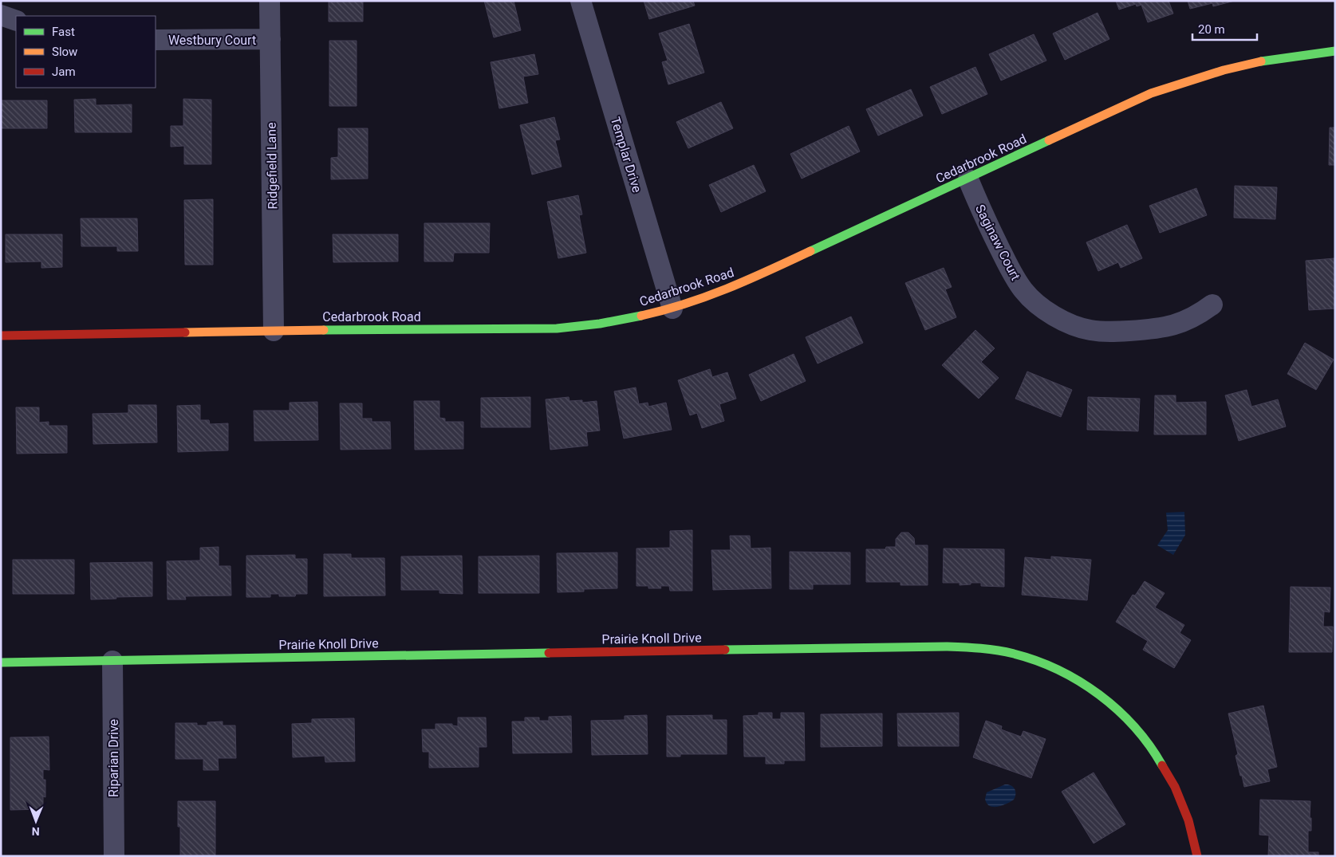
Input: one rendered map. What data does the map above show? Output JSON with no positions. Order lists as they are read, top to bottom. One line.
{"streets":{"street":["Westbury Court","Templar Drive","Cedarbrook Road","Ridgefield Lane","Saginaw Court","Prairie Knoll Drive","Riparian Drive"]},"crossings":[["Westbury Court","Ridgefield Lane"],["Templar Drive","Cedarbrook Road"],["Cedarbrook Road","Ridgefield Lane"],["Cedarbrook Road","Saginaw Court"],["Prairie Knoll Drive","Riparian Drive"]],"legend":["Fast","Slow","Jam"],"scale_bar":"20 m","north":"bottom"}
